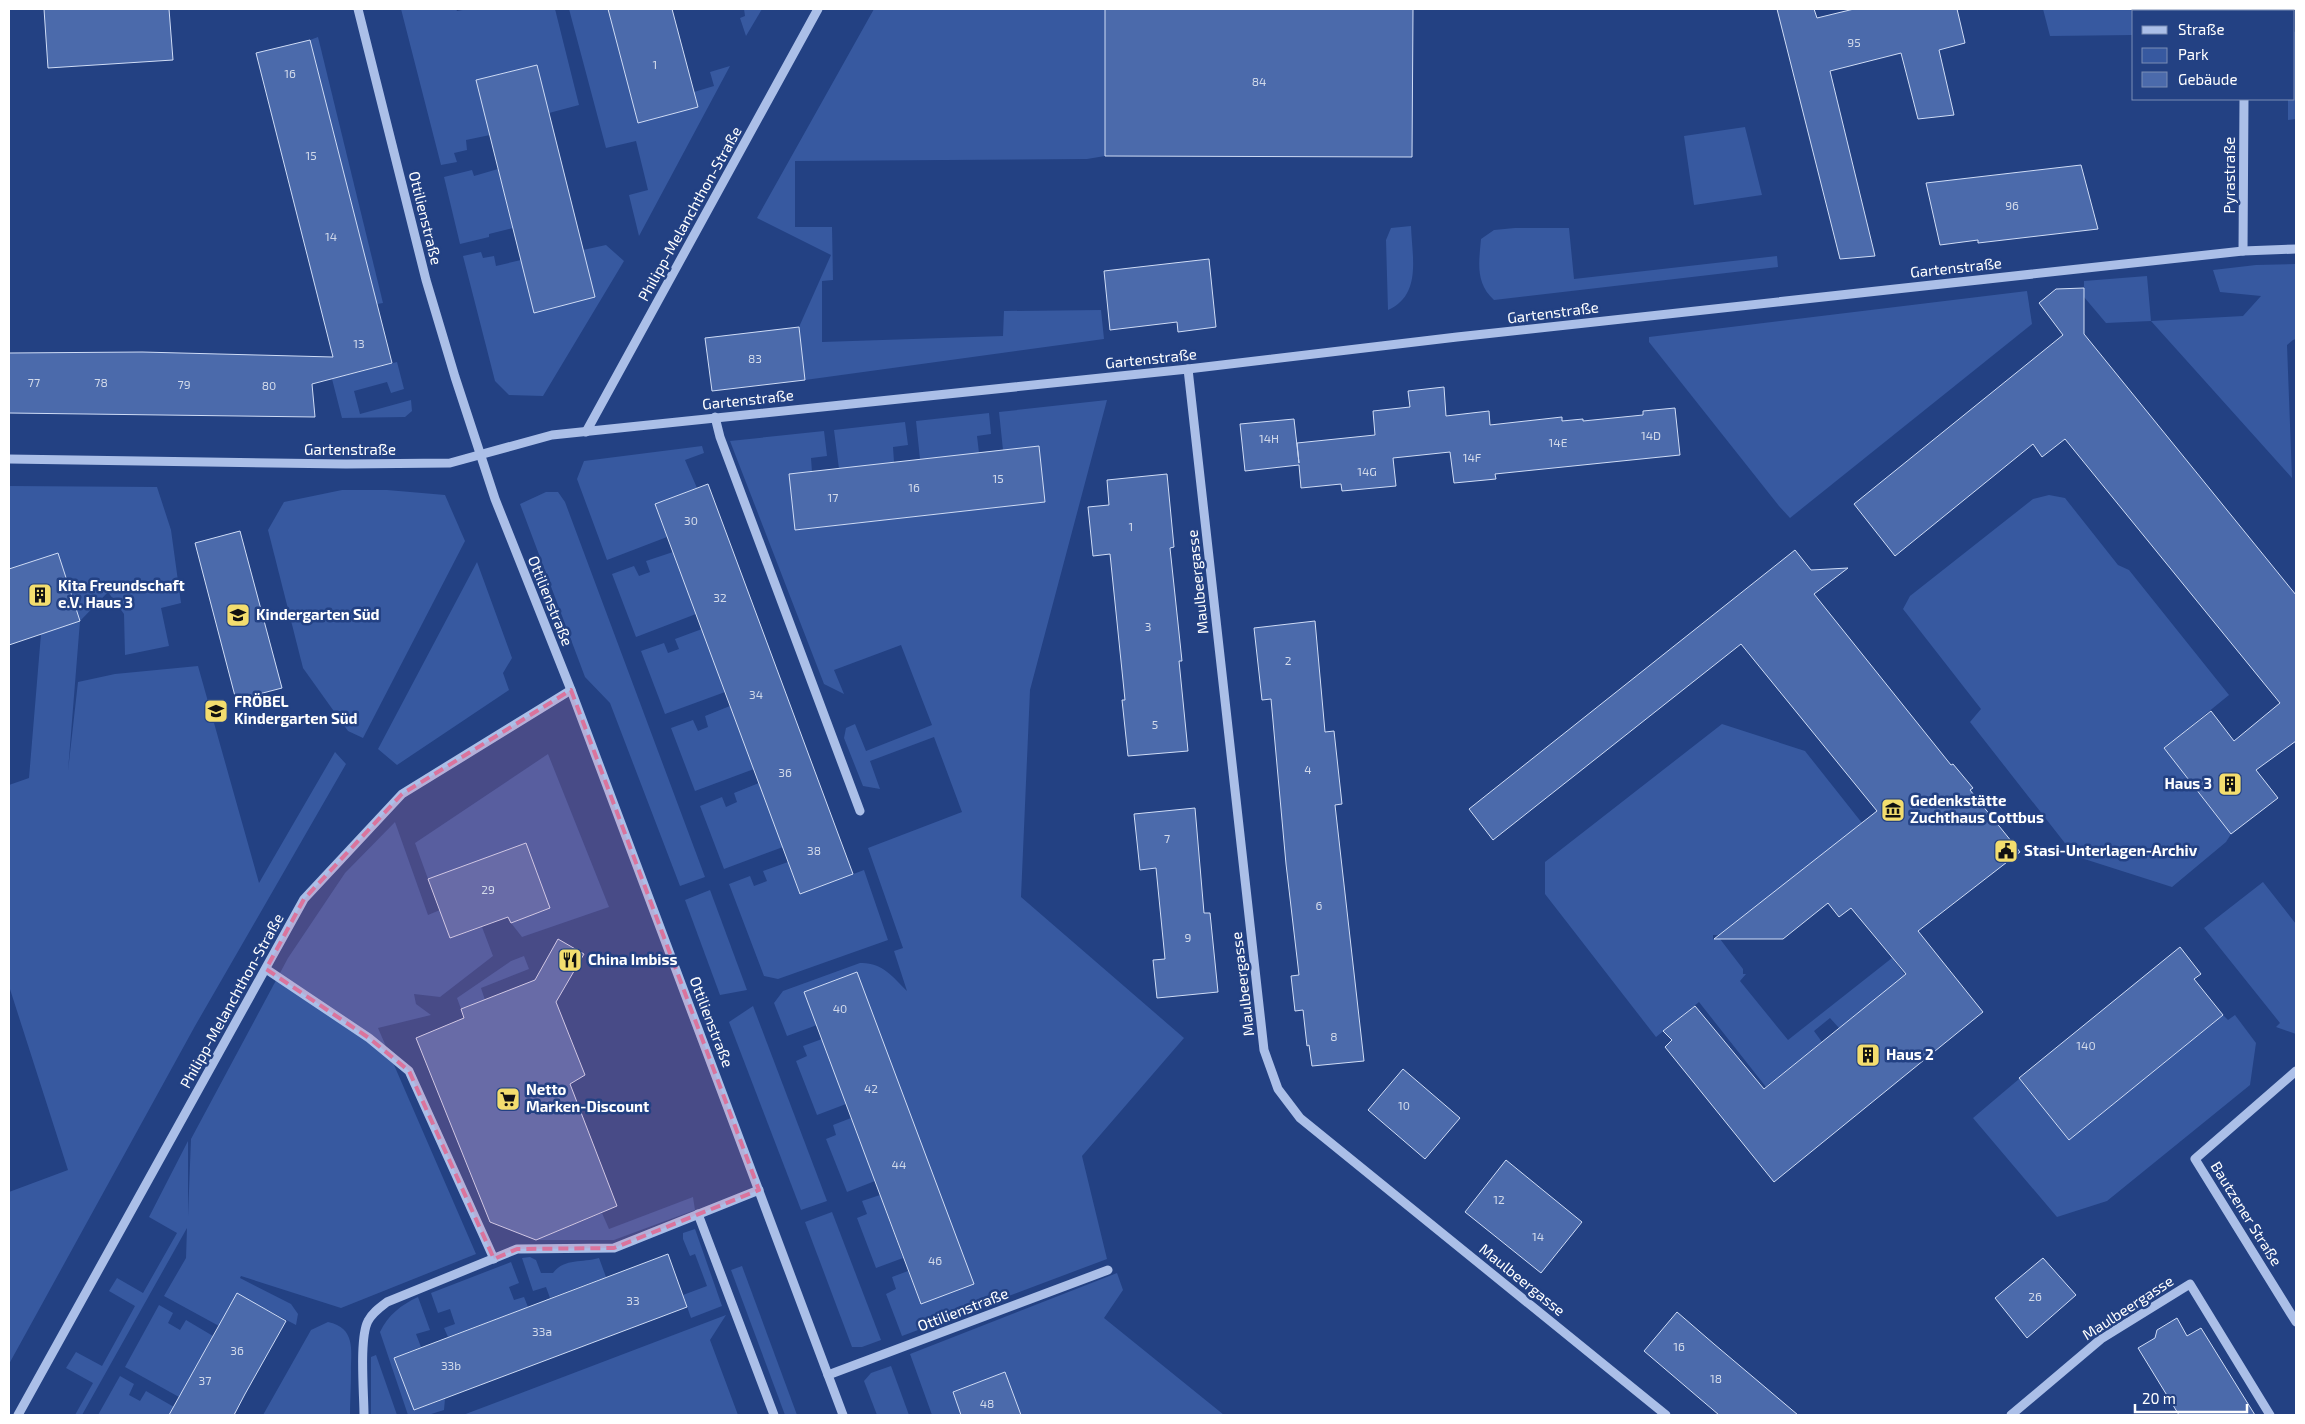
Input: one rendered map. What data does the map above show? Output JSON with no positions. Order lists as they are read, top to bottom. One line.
{"streets":{"street":["Pyrastraße","Philipp-Melanchthon-Straße","Ottilienstraße","Gartenstraße","Maulbeergasse","Bautzener Straße"]},"crossings":[["Pyrastraße","Gartenstraße"],["Philipp-Melanchthon-Straße","Ottilienstraße"],["Philipp-Melanchthon-Straße","Gartenstraße"],["Ottilienstraße","Gartenstraße"],["Gartenstraße","Maulbeergasse"]],"places":{"building":["Kita Freundschaft e.V. Haus 3","Haus 3","Haus 2"],"school or university":["Kindergarten Süd","FRÖBEL Kindergarten Süd"],"museum":["Gedenkstätte Zuchthaus Cottbus"],"public building":["Stasi-Unterlagen-Archiv"],"restaurant":["China Imbiss"],"supermarket":["Netto Marken-Discount"]},"house_numbers":["95","1","16","84","15","96","14","13","83","77","78","79","80","14D","14H","14E","14F","14G","15","16","17","30","1","32","3","2","34","5","4","36","7","38","29","6","9","40","8","140","42","10","44","12","14","46","26","33","33a","16","36","33b","18","37","48"],"legend":["Straße","Park","Gebäude"],"scale_bar":"20 m"}
